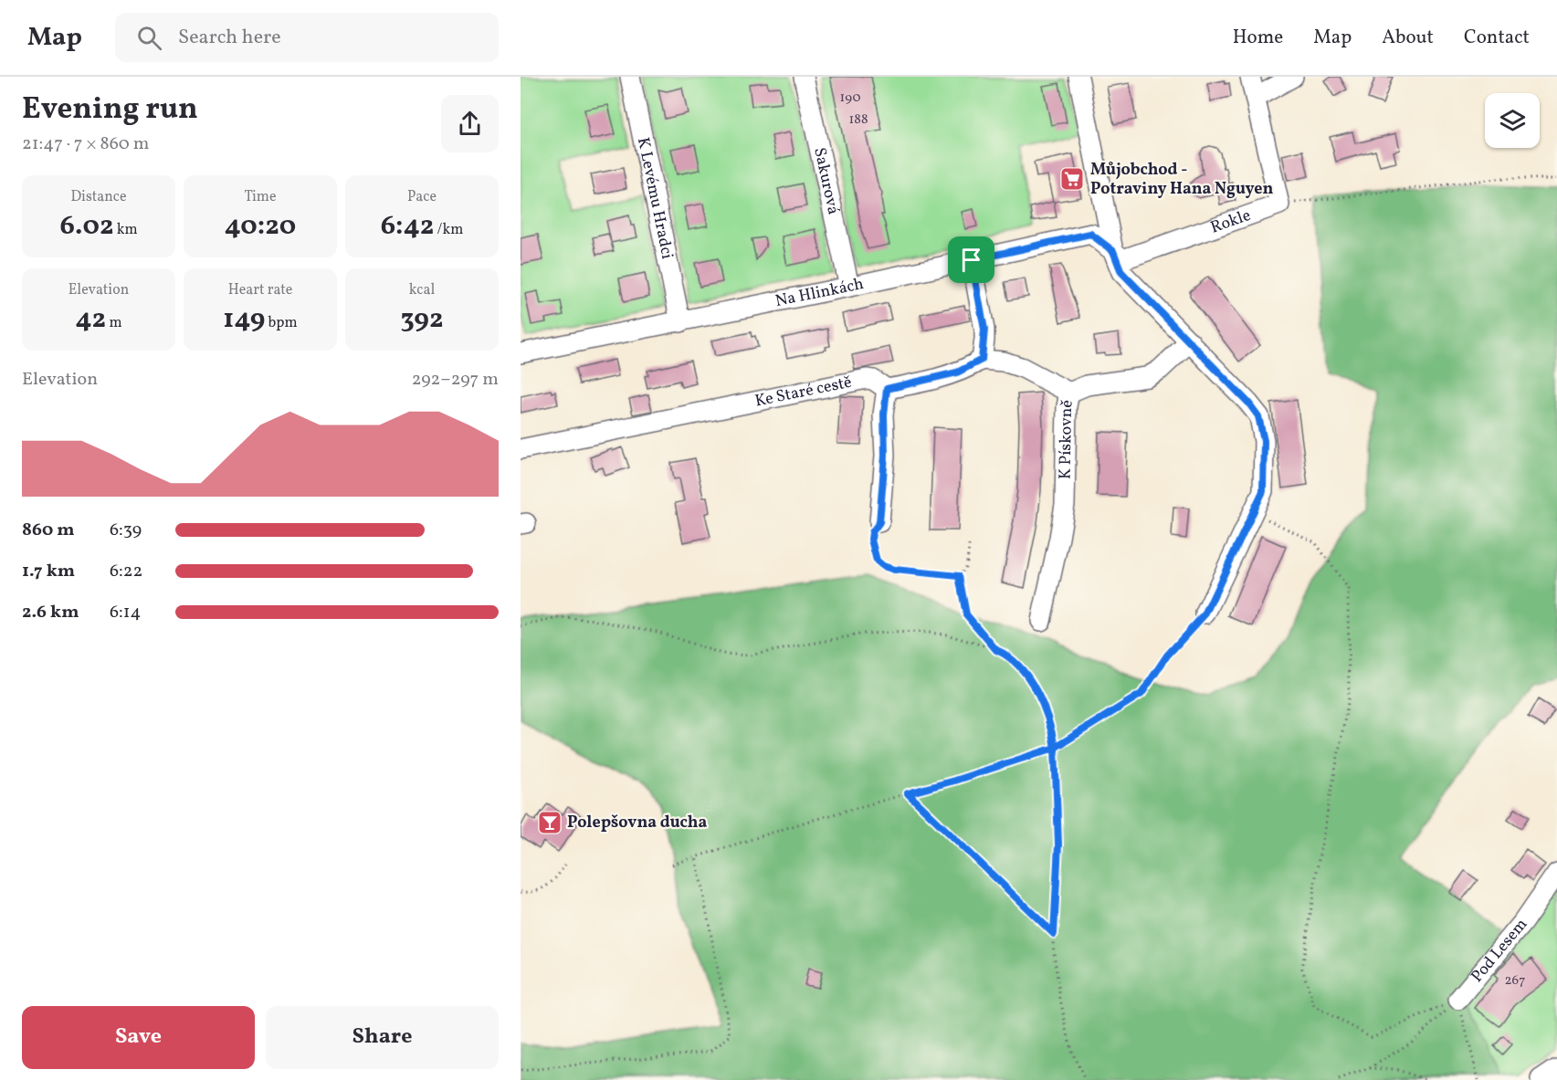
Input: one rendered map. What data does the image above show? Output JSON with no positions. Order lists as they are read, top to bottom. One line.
{"streets":{"street":["Sakurová","K Levému Hradci","Rokle","Na Hlinkách","Ke Staré cestě","K Pískovně","Pod Lesem"]},"crossings":[["Sakurová","Na Hlinkách"],["K Levému Hradci","Na Hlinkách"],["Rokle","Na Hlinkách"]],"places":{"supermarket":["Můjobchod - Potraviny Hana Nguyen"],"bar":["Polepšovna ducha"]},"house_numbers":["190","188","267"],"page":{"header":"Map","search":"Search here","nav":["Home","Map","About","Contact"],"heading":["Evening run","21:47 · 7 × 860 m"],"stats":[["Distance","6.02 km"],["Time","40:20"],["Pace","6:42 /km"],["Elevation","42 m"],["Heart rate","149 bpm"],["kcal","392"]],"chart":["Elevation","292–297 m"],"list":[{"name":"860 m","note":"6:39"},{"name":"1.7 km","note":"6:22"},{"name":"2.6 km","note":"6:14"}],"buttons":["Save","Share"]}}
